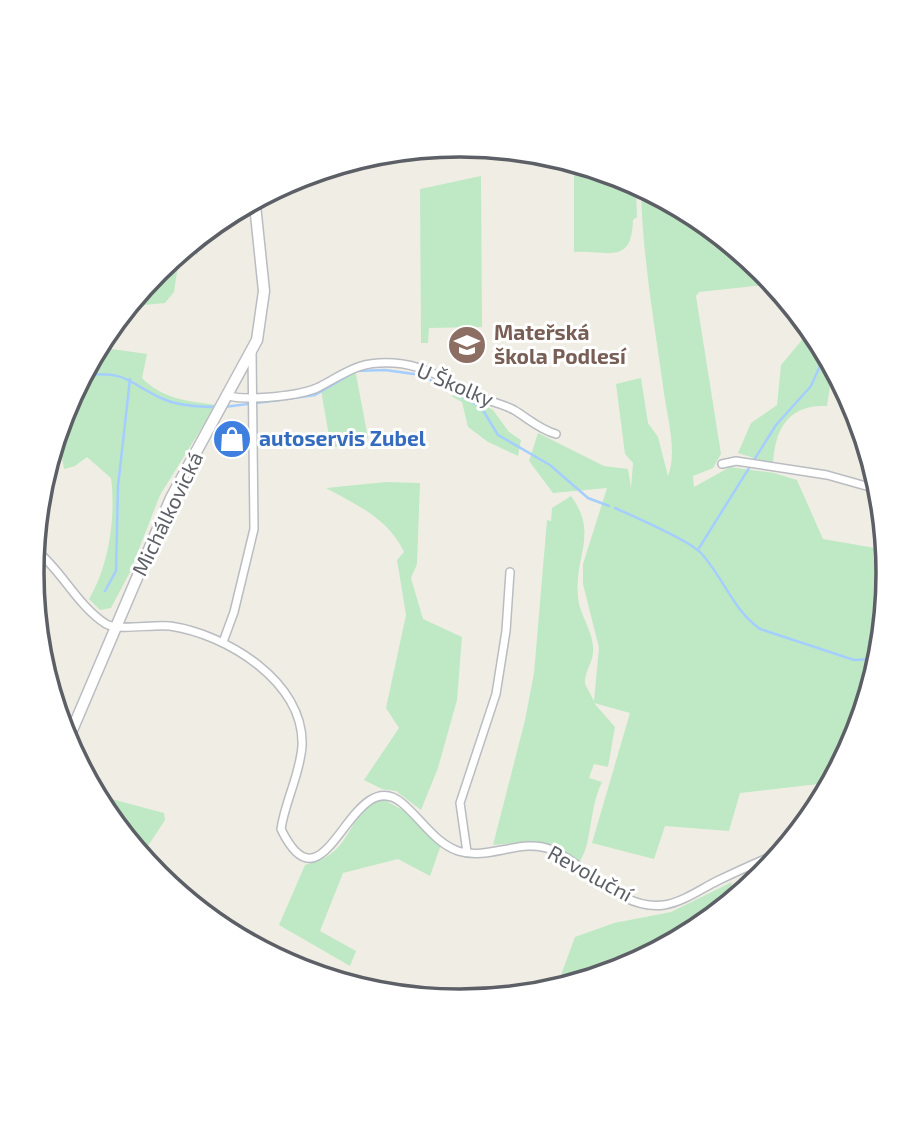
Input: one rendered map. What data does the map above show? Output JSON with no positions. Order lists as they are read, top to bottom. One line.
{"streets":{"street":["U Školky","Michálkovická","Revoluční"]},"crossings":[["U Školky","Michálkovická"]],"places":{"school or university":["Mateřská škola Podlesí"],"shop":["autoservis Zubel"]}}
